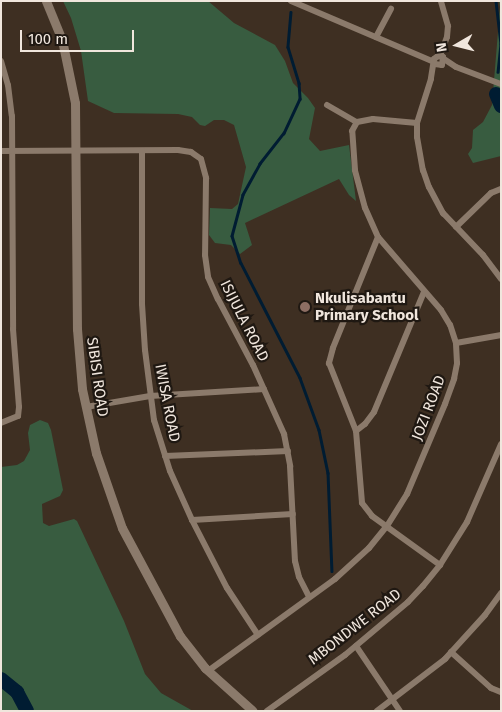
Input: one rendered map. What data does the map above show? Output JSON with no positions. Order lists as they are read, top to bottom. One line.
{"streets":{"street":["ISIJULA ROAD","SIBISI ROAD","IWISA ROAD","JOZI ROAD","MBONDWE ROAD"]},"crossings":[["ISIJULA ROAD","SIBISI ROAD"],["ISIJULA ROAD","IWISA ROAD"],["ISIJULA ROAD","JOZI ROAD"],["SIBISI ROAD","JOZI ROAD"],["IWISA ROAD","JOZI ROAD"]],"places":["Nkulisabantu Primary School"],"scale_bar":"100 m","north":"left"}
